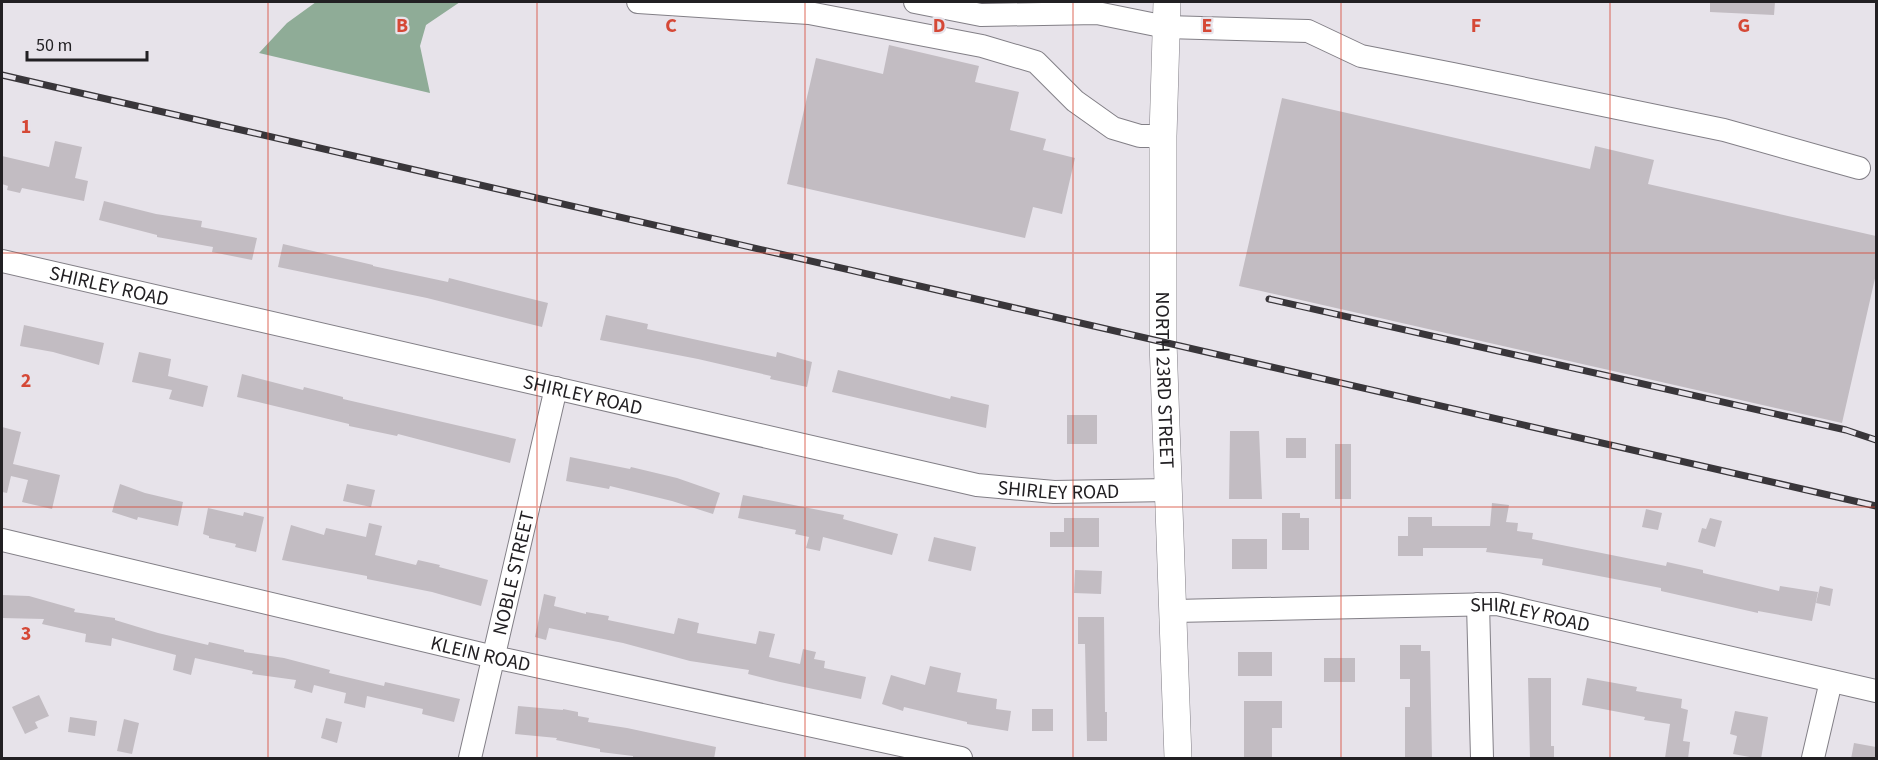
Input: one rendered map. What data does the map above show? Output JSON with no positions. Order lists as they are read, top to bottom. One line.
{"streets":{"main road":["NORTH 23RD STREET"],"street":["SHIRLEY ROAD","NOBLE STREET","KLEIN ROAD"]},"crossings":[["SHIRLEY ROAD","NORTH 23RD STREET"],["SHIRLEY ROAD","NOBLE STREET"],["NOBLE STREET","KLEIN ROAD"]],"scale_bar":"50 m","grid":{"columns":["B","C","D","E","F","G"],"rows":["1","2","3"]}}
